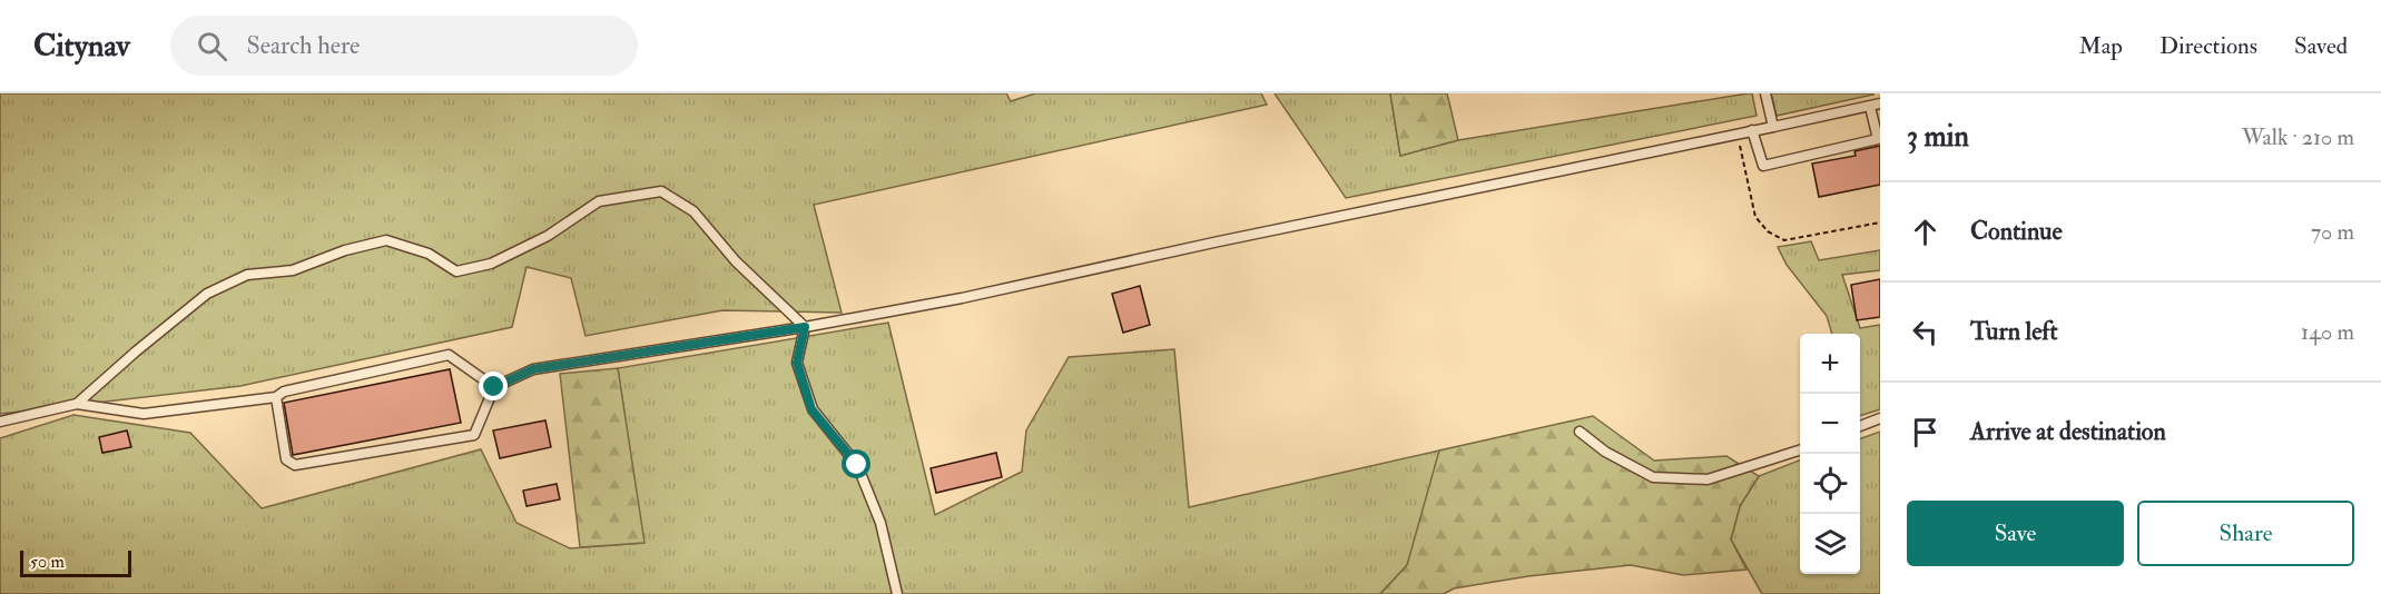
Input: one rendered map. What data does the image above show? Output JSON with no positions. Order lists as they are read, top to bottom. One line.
{"scale_bar":"50 m","page":{"header":"Citynav","search":"Search here","nav":["Map","Directions","Saved"],"heading":["3 min","Walk · 210 m"],"list":[["Continue","70 m"],["Turn left","140 m"],"Arrive at destination"],"map_buttons":["+","−"],"buttons":["Save","Share"],"scale":"50 m"}}
